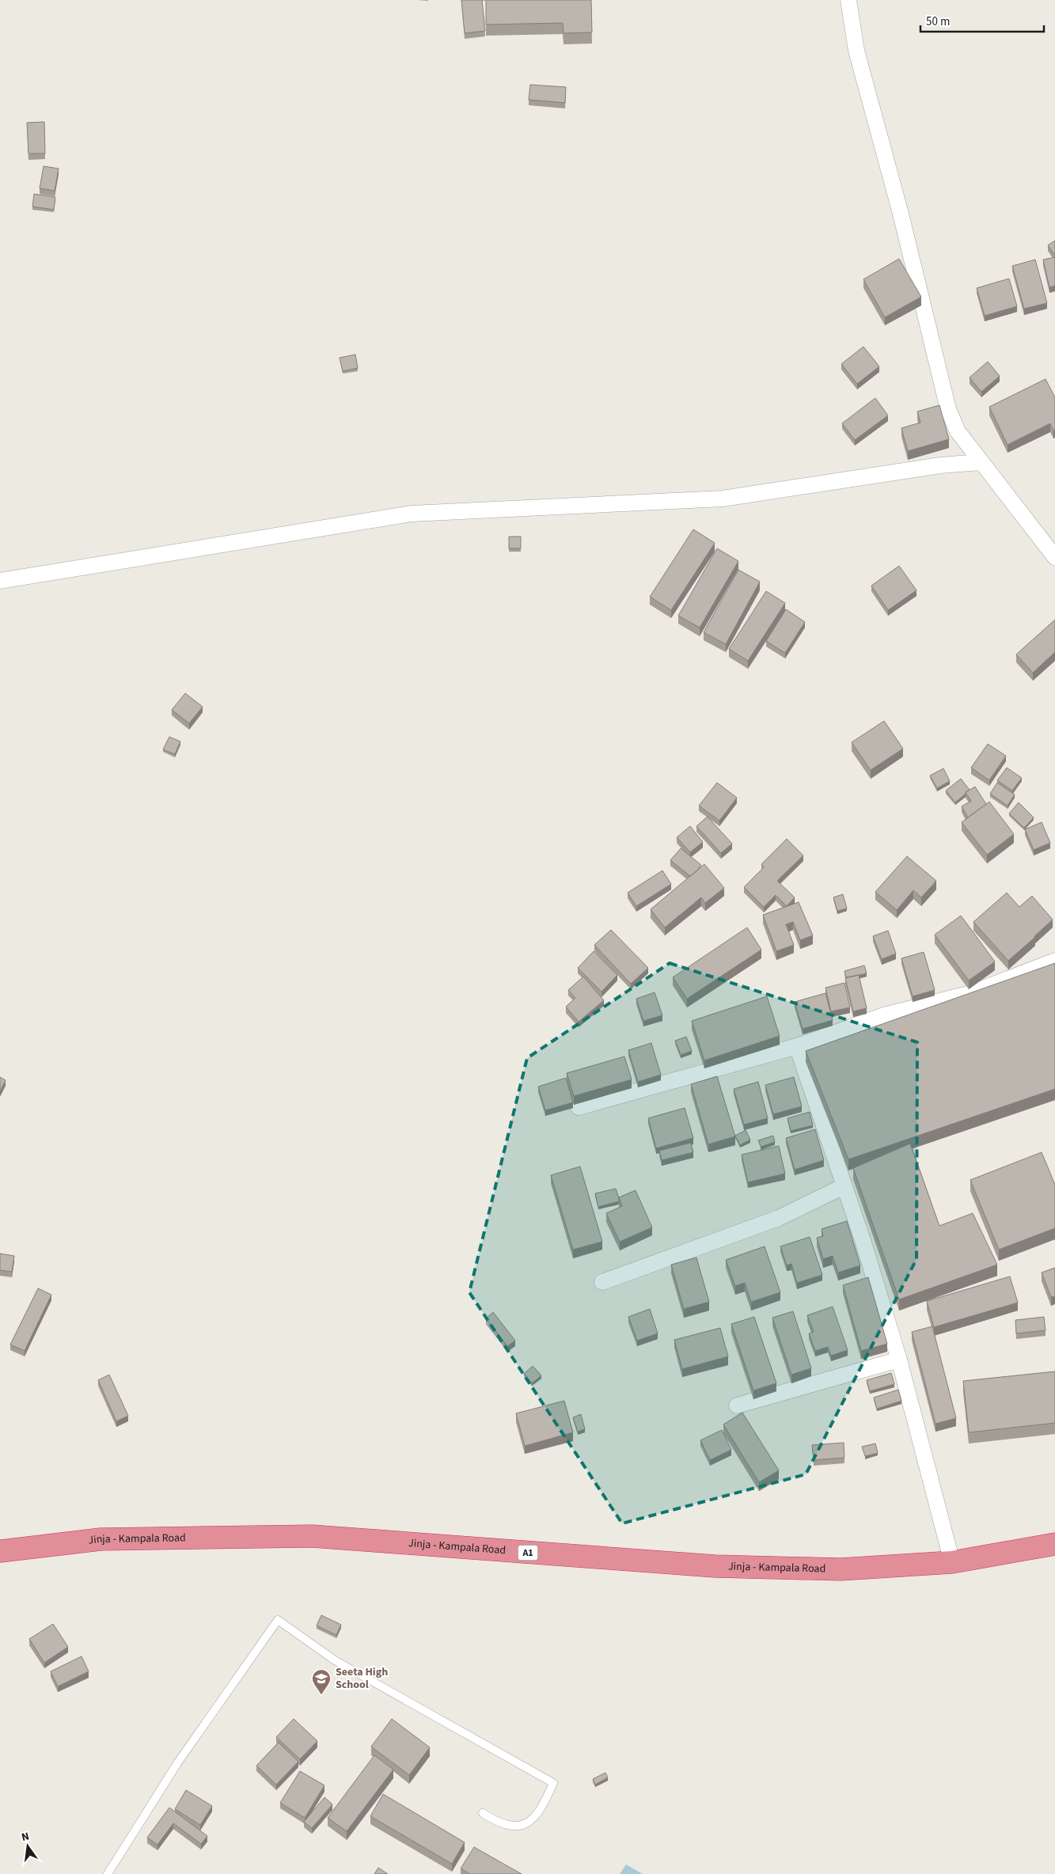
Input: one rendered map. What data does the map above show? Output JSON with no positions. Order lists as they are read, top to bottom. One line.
{"streets":{"highway":["Jinja - Kampala Road","A1"]},"places":{"school or university":["Seeta High School"]},"scale_bar":"50 m","north":"top"}
